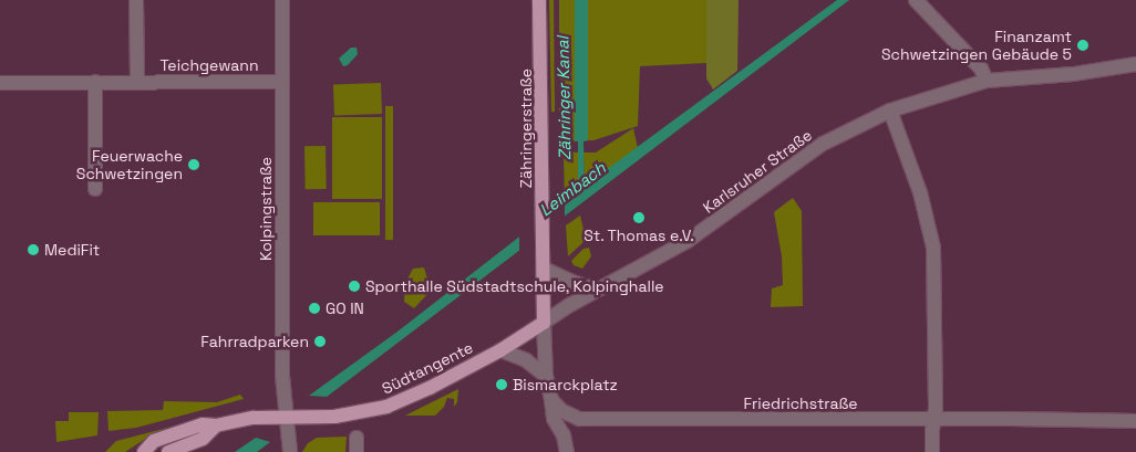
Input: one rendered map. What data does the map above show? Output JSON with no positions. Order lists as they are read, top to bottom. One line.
{"streets":{"main road":["Zähringerstraße","Südtangente"],"street":["Teichgewann","Karlsruher Straße","Kolpingstraße","Friedrichstraße"]},"crossings":[["Teichgewann","Kolpingstraße"],["Zähringerstraße","Karlsruher Straße"],["Zähringerstraße","Südtangente"],["Karlsruher Straße","Südtangente"],["Kolpingstraße","Südtangente"]],"water":["Zähringer Kanal","Leimbach"],"places":["Finanzamt Schwetzingen Gebäude 5","Feuerwache Schwetzingen","St. Thomas e.V.","MediFit","Sporthalle Südstadtschule, Kolpinghalle","GO IN","Fahrradparken","Bismarckplatz"]}
